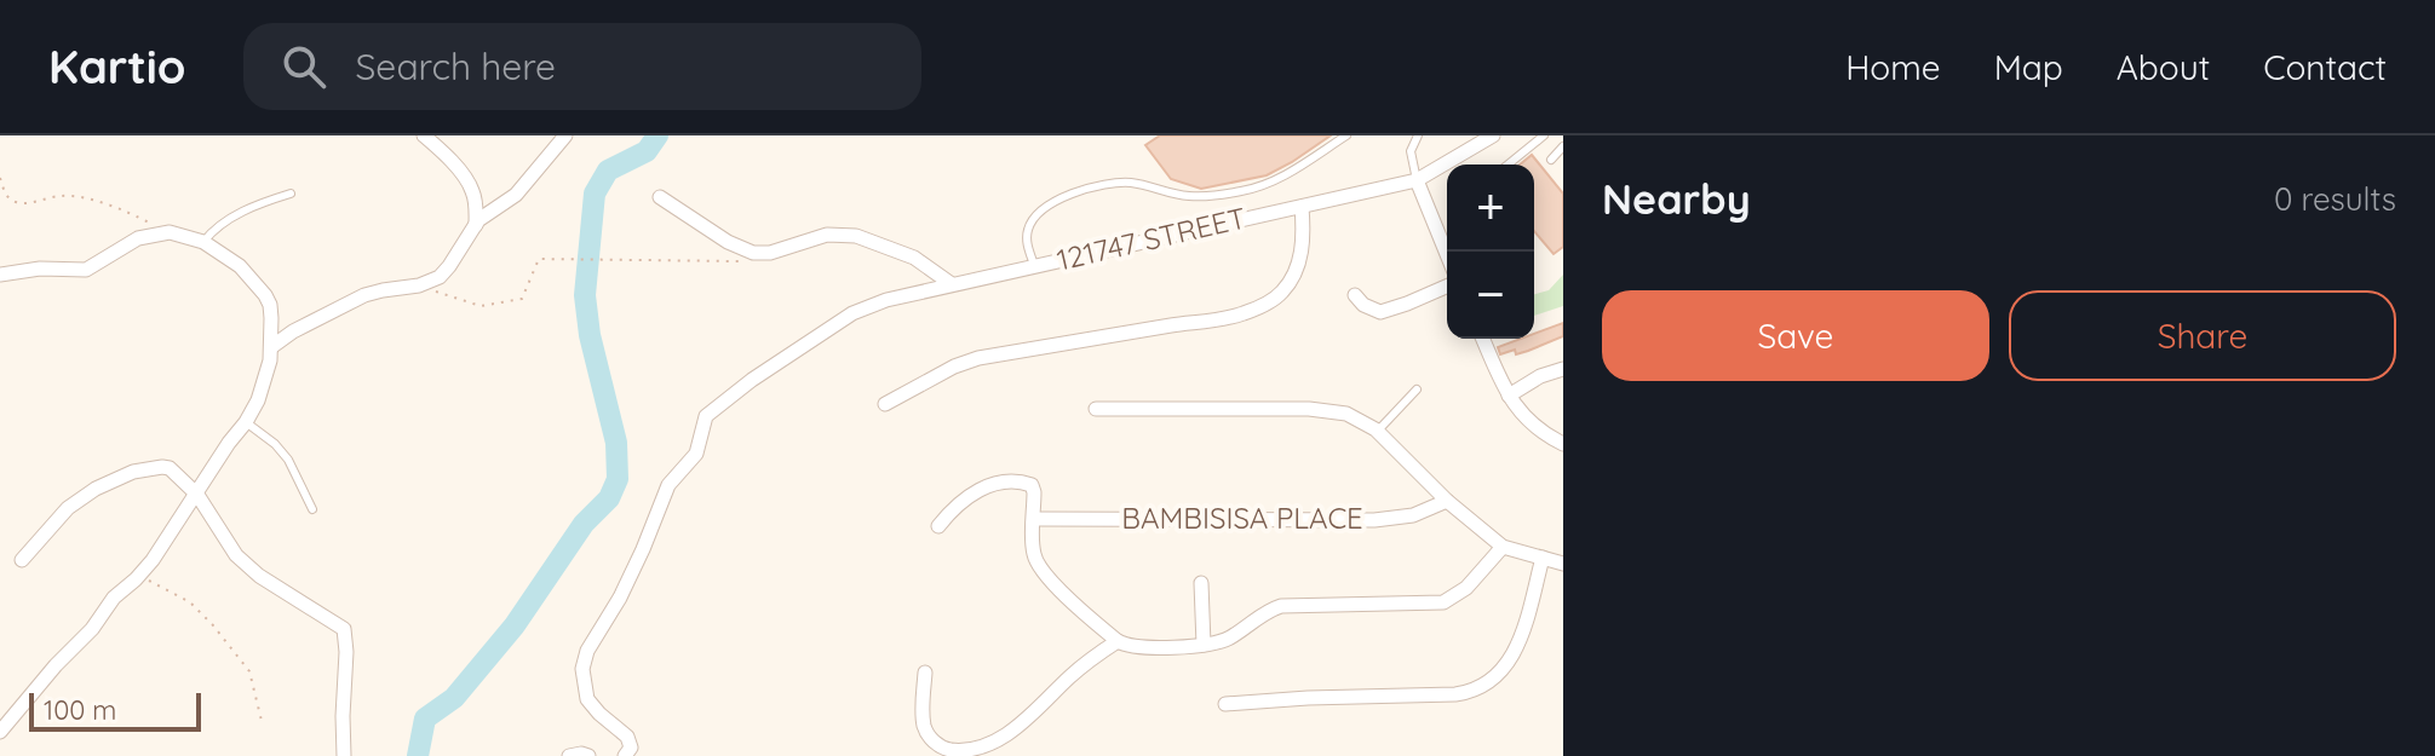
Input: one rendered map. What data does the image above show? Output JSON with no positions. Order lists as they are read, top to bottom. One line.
{"streets":{"street":["121747 STREET","BAMBISISA PLACE"]},"scale_bar":"100 m","page":{"header":"Kartio","search":"Search here","nav":["Home","Map","About","Contact"],"heading":["Nearby","0 results"],"map_buttons":["+","−"],"buttons":["Save","Share"],"scale":"100 m"}}
